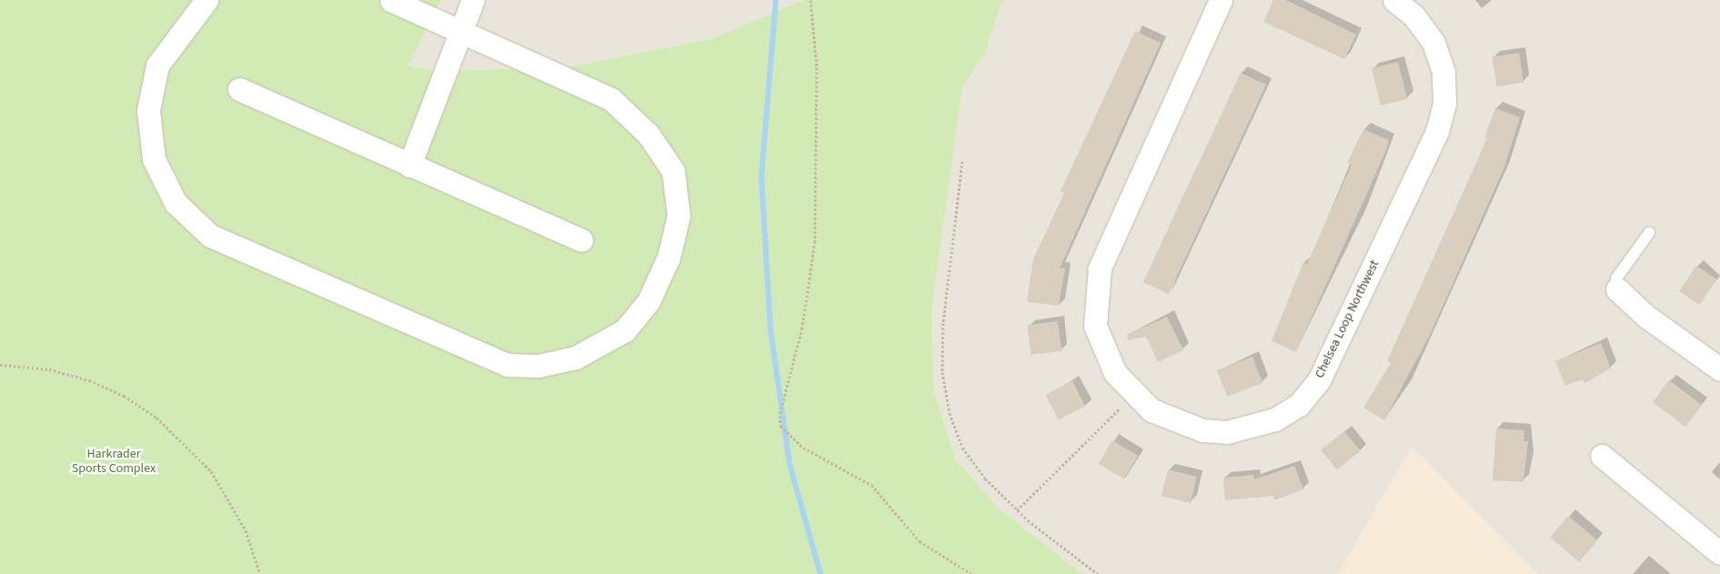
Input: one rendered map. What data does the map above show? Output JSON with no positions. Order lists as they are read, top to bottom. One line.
{"streets":{"street":["Chelsea Loop Northwest"]},"parks":["Harkrader Sports Complex"]}
